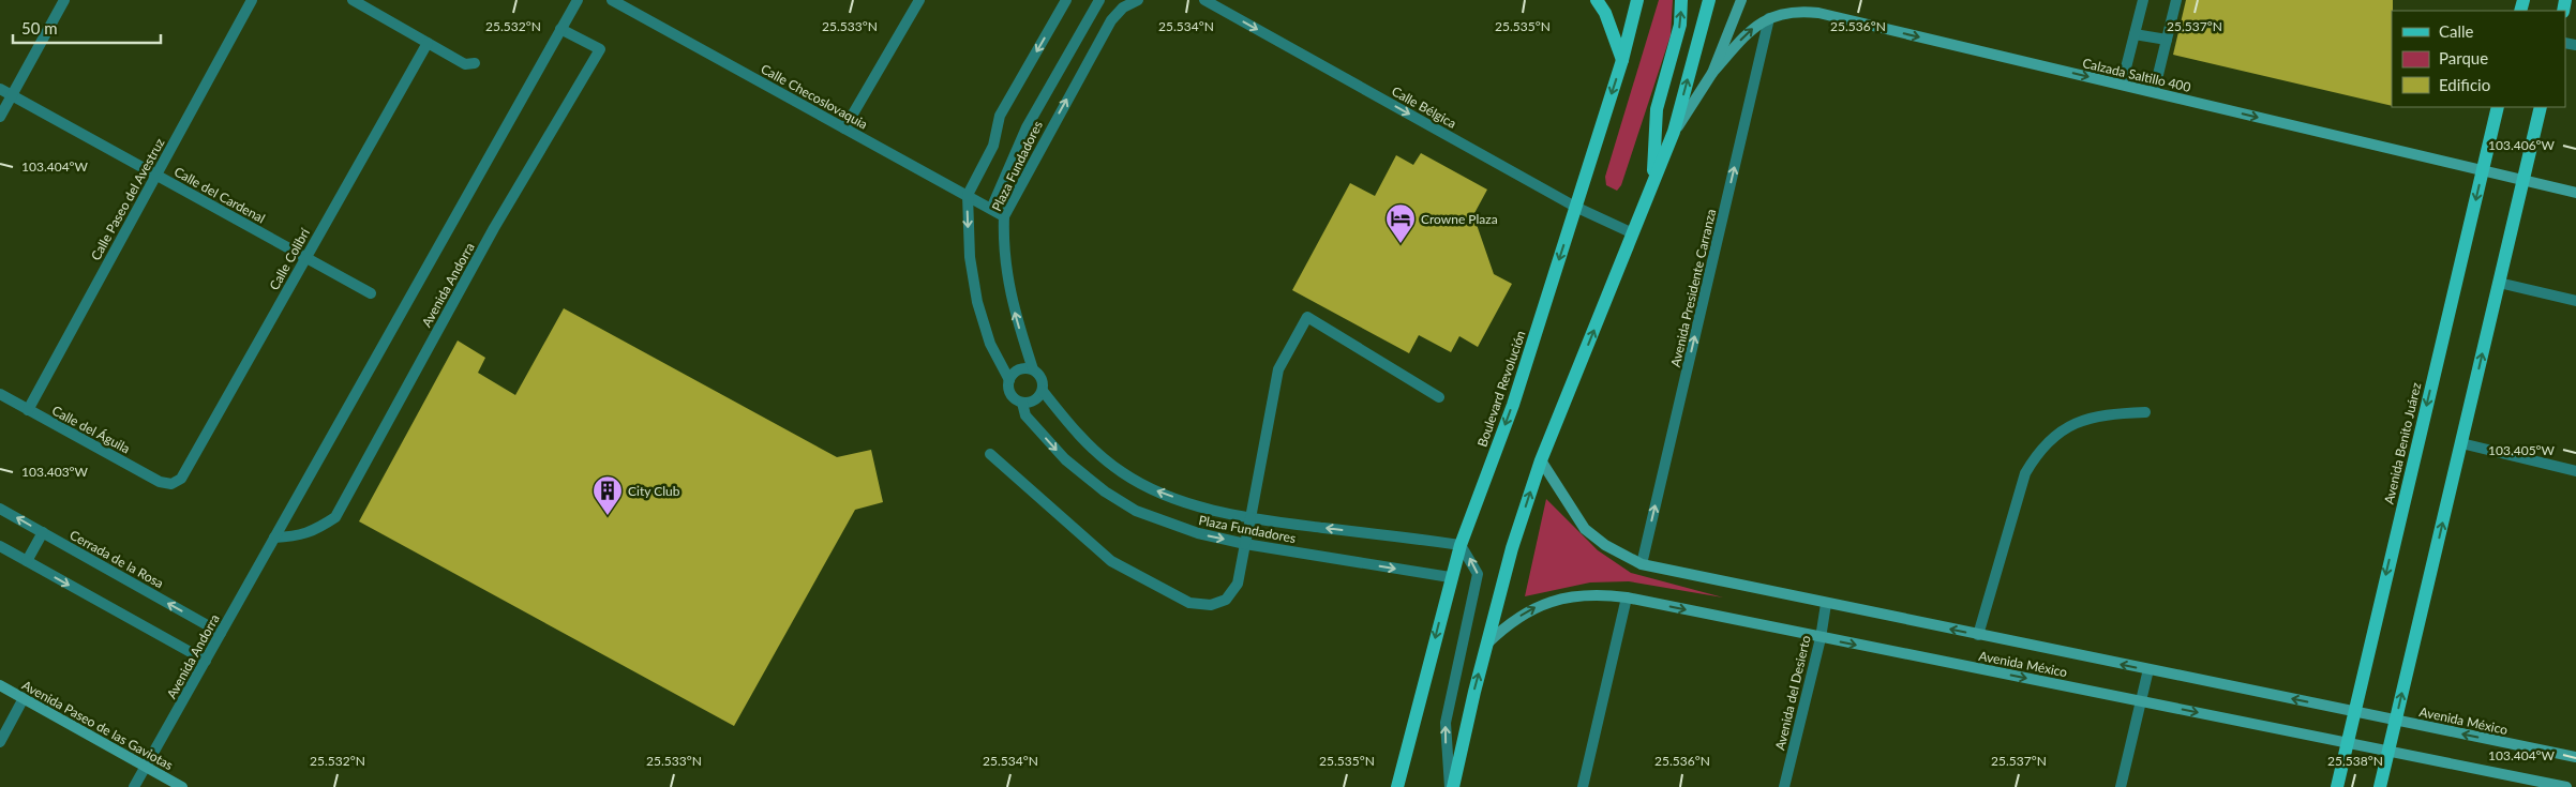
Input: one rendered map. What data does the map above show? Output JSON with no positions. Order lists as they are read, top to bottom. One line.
{"streets":{"main road":["Boulevard Revolución","Avenida Benito Juárez"],"street":["Calzada Saltillo 400","Calle Checoslovaquia","Calle Bélgica","Plaza Fundadores","Calle del Cardenal","Calle Paseo del Avestruz","Calle Colibrí","Avenida Andorra","Avenida Presidente Carranza","Calle del Águila","Cerrada de la Rosa","Avenida México","Avenida del Desierto","Avenida Paseo de las Gaviotas"]},"crossings":[["Calzada Saltillo 400","Avenida Presidente Carranza"],["Calzada Saltillo 400","Avenida Benito Juárez"],["Calle Checoslovaquia","Plaza Fundadores"],["Calle Bélgica","Boulevard Revolución"],["Plaza Fundadores","Boulevard Revolución"],["Calle del Cardenal","Calle Paseo del Avestruz"],["Calle del Cardenal","Calle Colibrí"],["Calle Paseo del Avestruz","Calle del Águila"],["Calle Colibrí","Calle del Águila"],["Avenida Andorra","Cerrada de la Rosa"],["Avenida Andorra","Avenida Paseo de las Gaviotas"],["Avenida Presidente Carranza","Avenida México"],["Avenida Benito Juárez","Avenida México"],["Avenida México","Avenida del Desierto"]],"one_way":["Calzada Saltillo 400","Calle Bélgica","Avenida Presidente Carranza"],"places":{"hotel":["Crowne Plaza"],"building":["City Club"]},"legend":["Calle","Parque","Edificio"],"scale_bar":"50 m","coordinates":["25.532°N","25.533°N","25.534°N","25.535°N","25.536°N","25.537°N","103.406°W","103.404°W","103.405°W","103.403°W","25.538°N"]}
